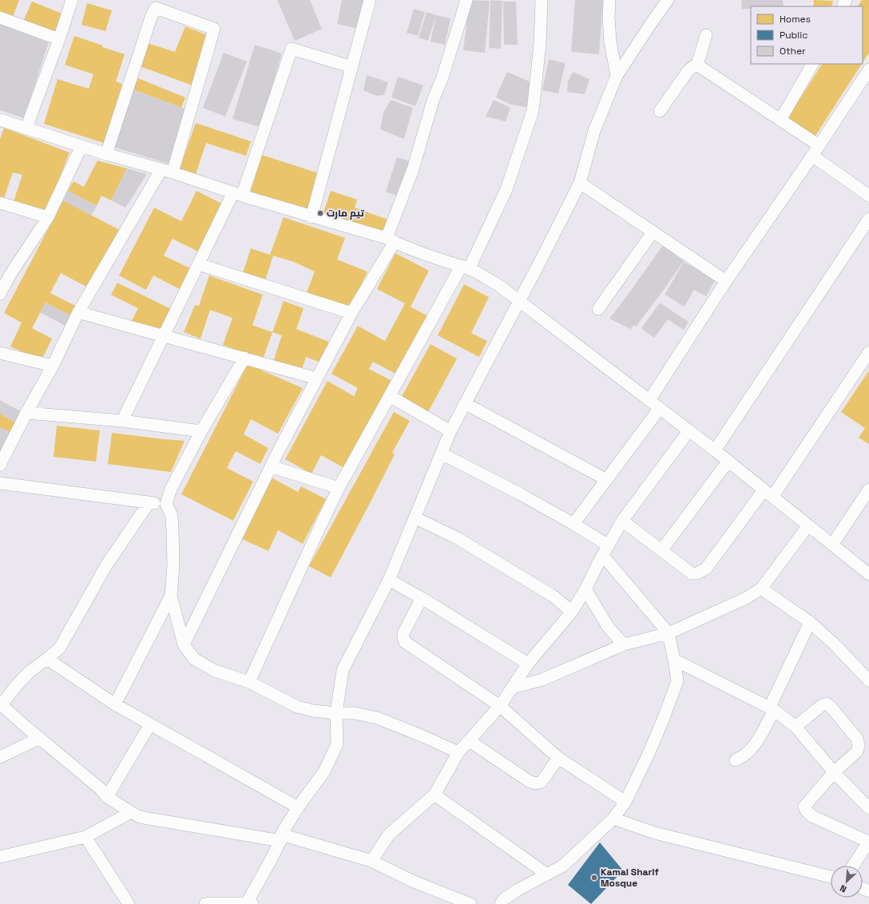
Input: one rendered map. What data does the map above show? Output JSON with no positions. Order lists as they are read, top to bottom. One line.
{"places":["تيم مارت","Kamal Sharif Mosque"],"legend":["Homes","Public","Other"],"north":"bottom left"}
